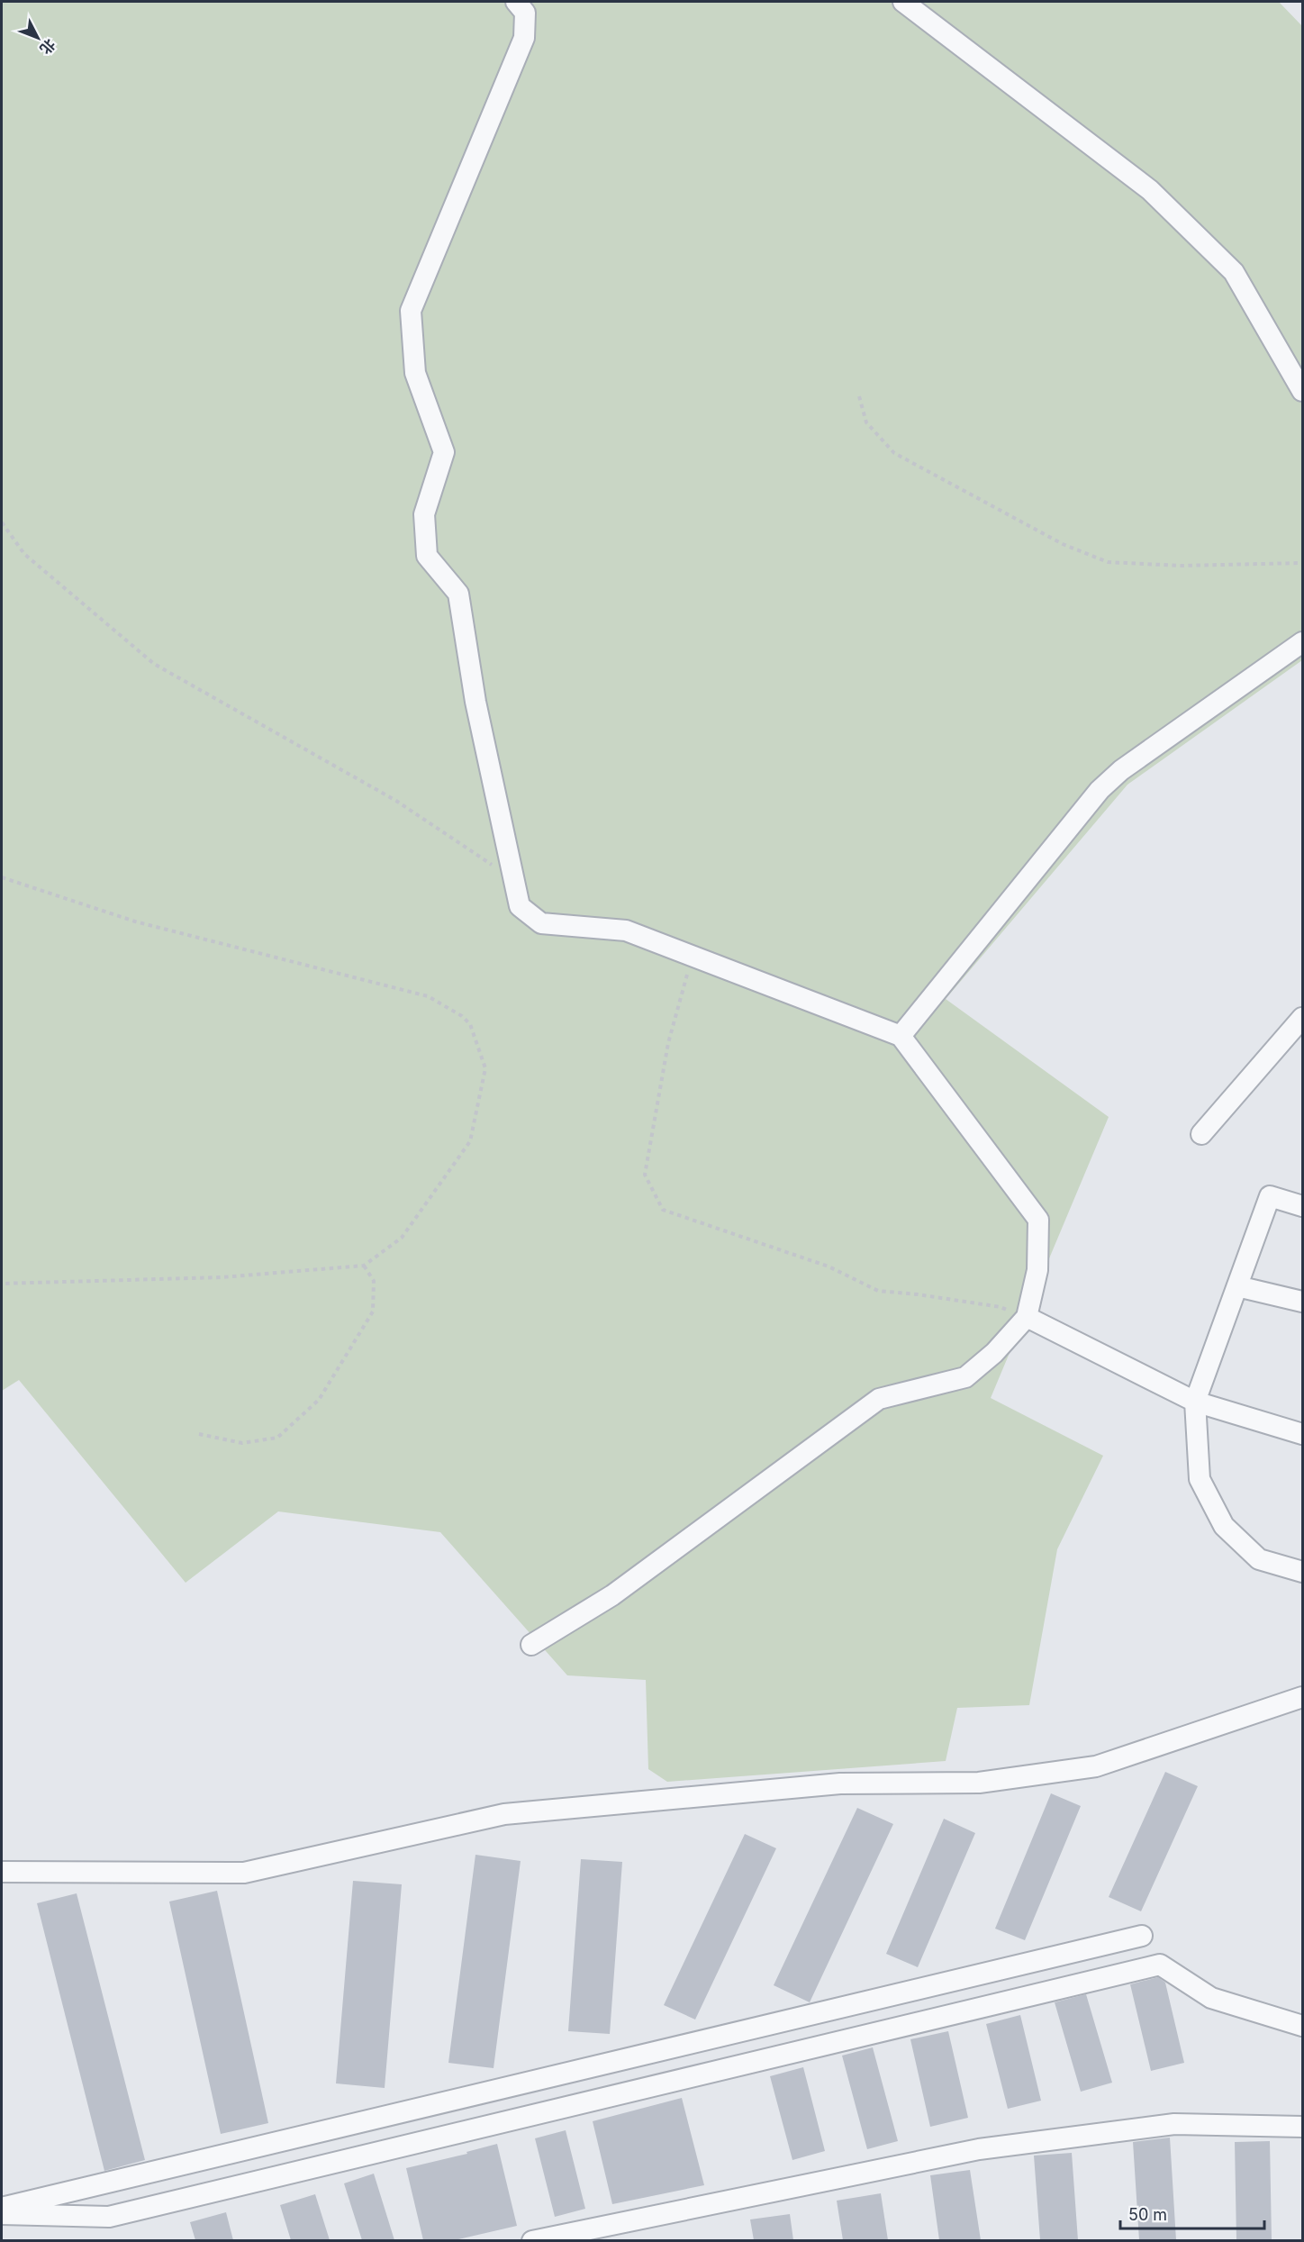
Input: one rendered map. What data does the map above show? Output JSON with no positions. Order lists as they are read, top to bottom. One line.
{"scale_bar":"50 m","north":"bottom right"}
